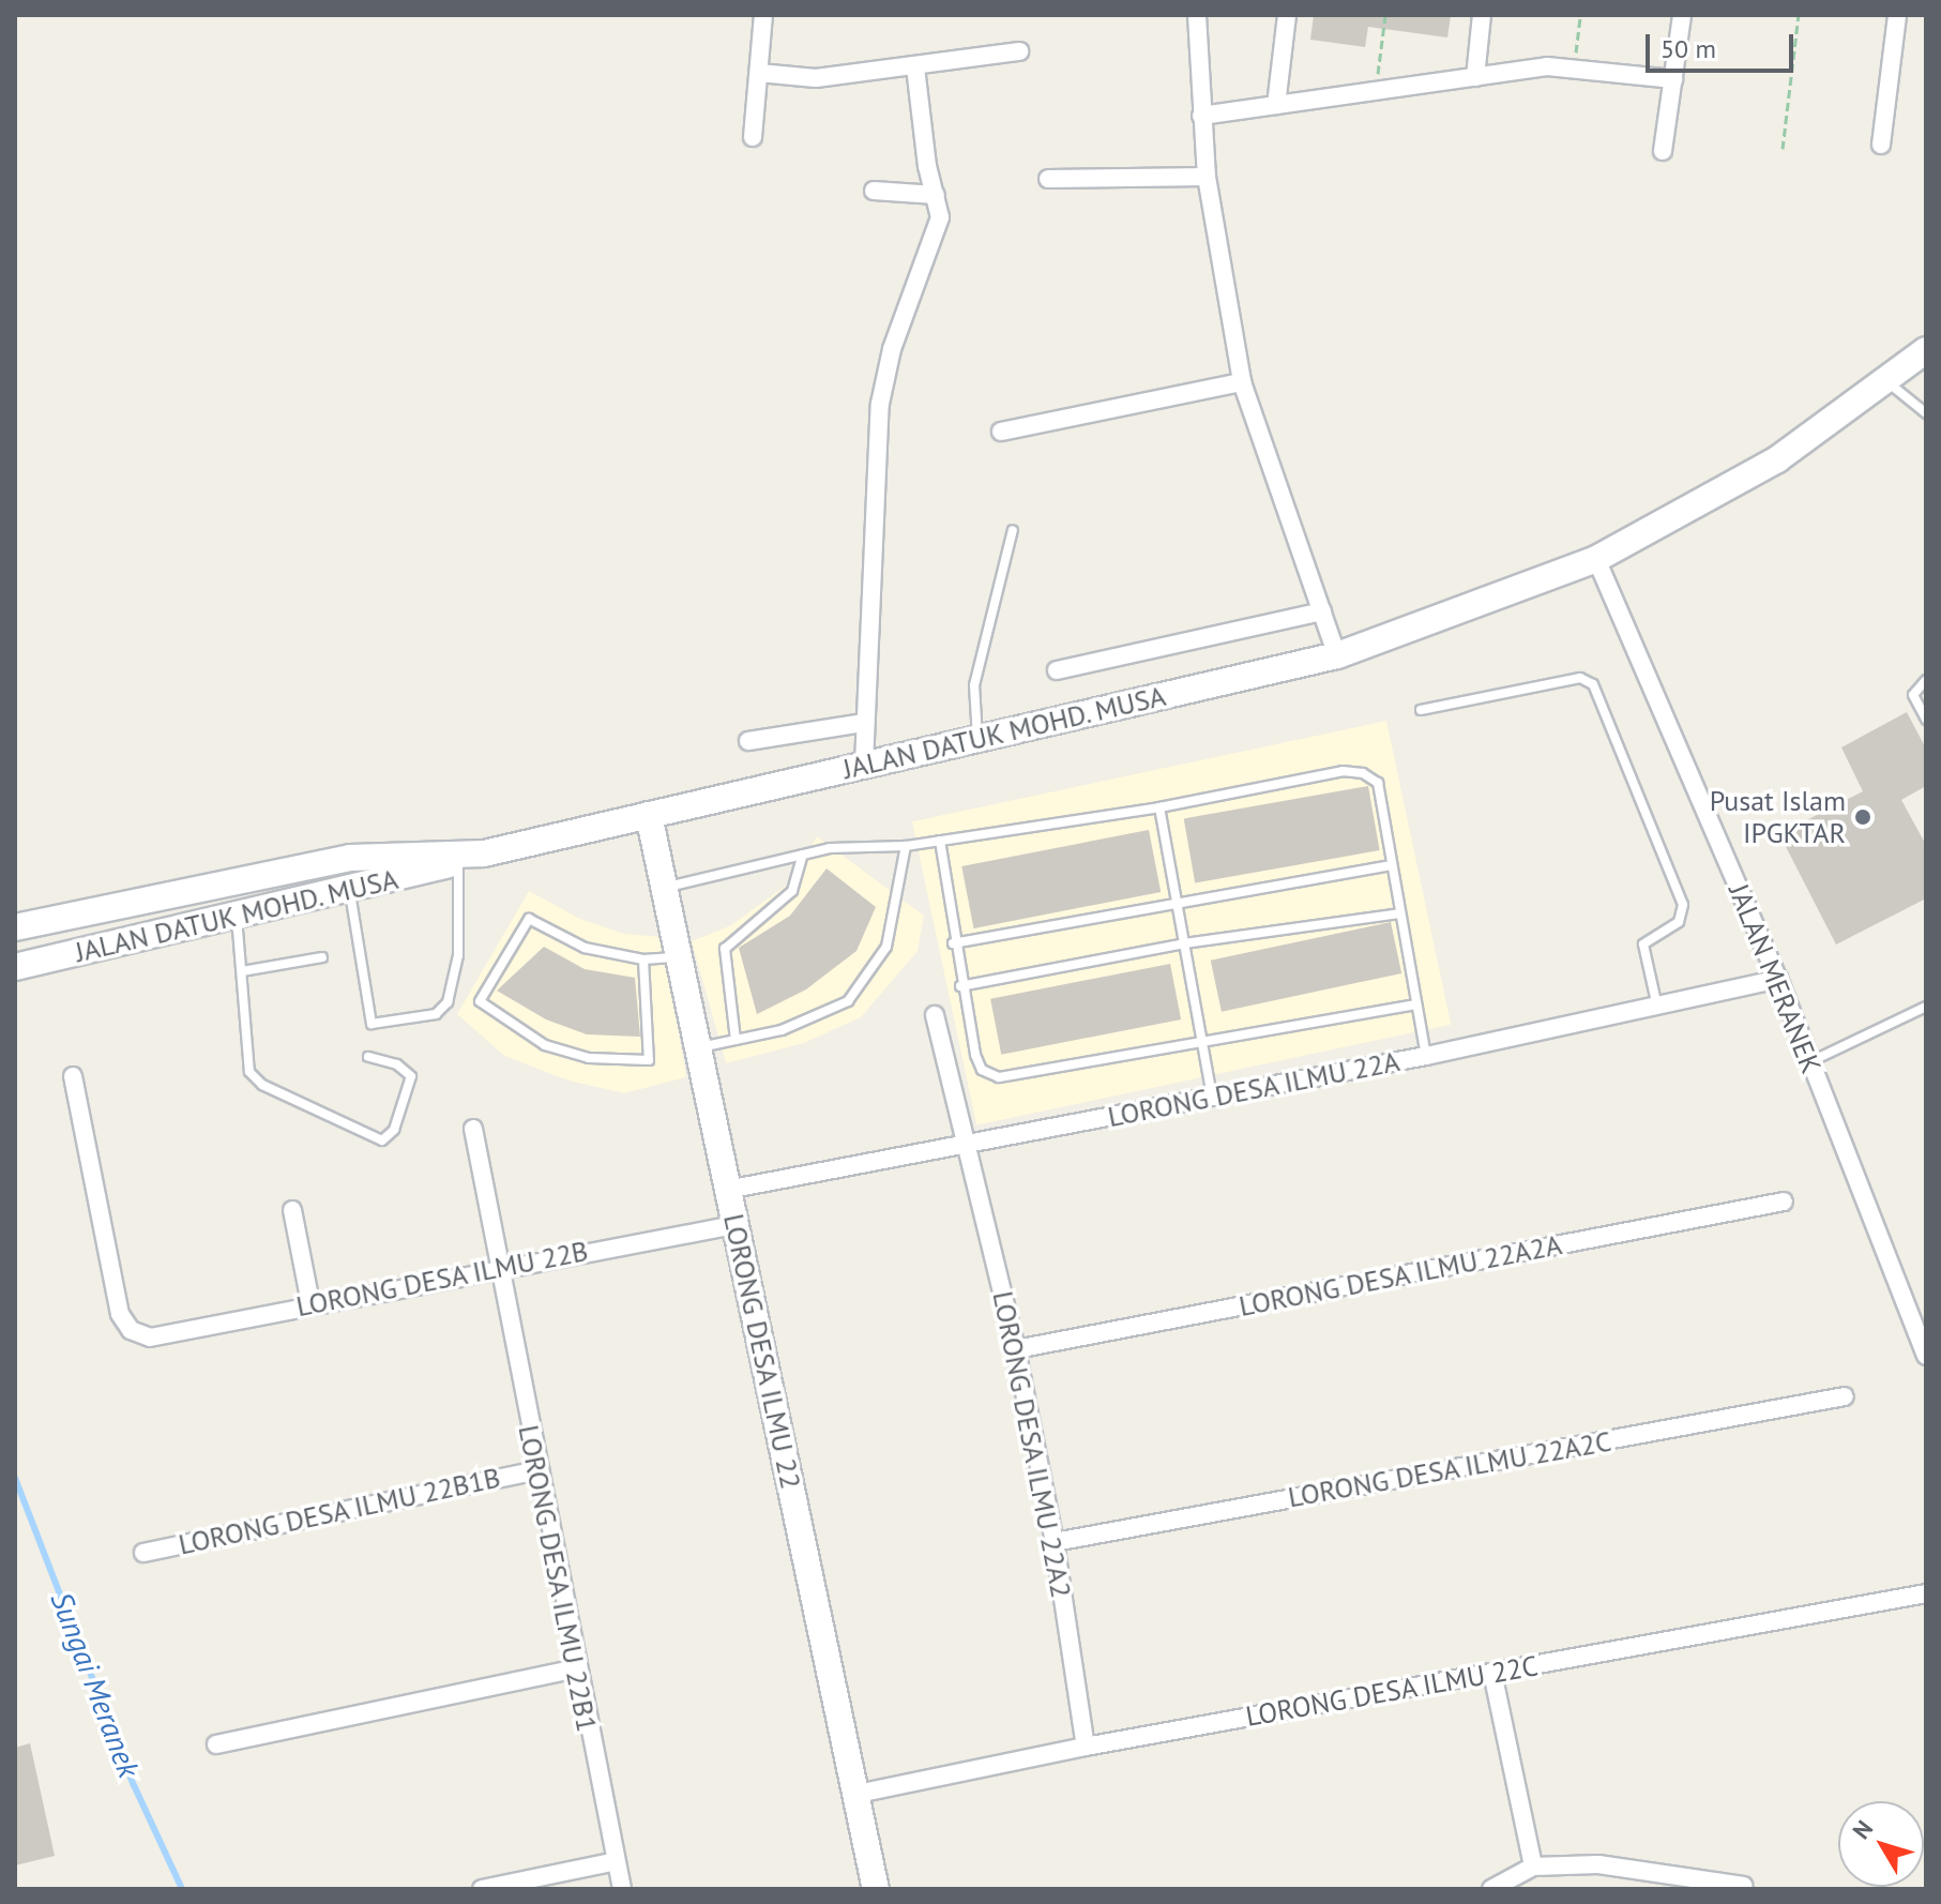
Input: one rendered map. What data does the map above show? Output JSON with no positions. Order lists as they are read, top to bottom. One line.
{"streets":{"main road":["JALAN DATUK MOHD. MUSA","LORONG DESA ILMU 22"],"street":["JALAN MERANEK","LORONG DESA ILMU 22A","LORONG DESA ILMU 22A2A","LORONG DESA ILMU 22B","LORONG DESA ILMU 22A2","LORONG DESA ILMU 22A2C","LORONG DESA ILMU 22B1B","LORONG DESA ILMU 22B1","LORONG DESA ILMU 22C"]},"crossings":[["JALAN DATUK MOHD. MUSA","JALAN MERANEK"],["JALAN DATUK MOHD. MUSA","LORONG DESA ILMU 22"],["JALAN MERANEK","LORONG DESA ILMU 22A"],["LORONG DESA ILMU 22A","LORONG DESA ILMU 22"],["LORONG DESA ILMU 22A","LORONG DESA ILMU 22A2"],["LORONG DESA ILMU 22A2A","LORONG DESA ILMU 22A2"],["LORONG DESA ILMU 22B","LORONG DESA ILMU 22"],["LORONG DESA ILMU 22B","LORONG DESA ILMU 22B1"],["LORONG DESA ILMU 22","LORONG DESA ILMU 22C"],["LORONG DESA ILMU 22A2","LORONG DESA ILMU 22A2C"],["LORONG DESA ILMU 22A2","LORONG DESA ILMU 22C"],["LORONG DESA ILMU 22B1B","LORONG DESA ILMU 22B1"]],"water":["Sungai Meranek"],"places":["Pusat Islam IPGKTAR"],"scale_bar":"50 m","north":"top left"}
